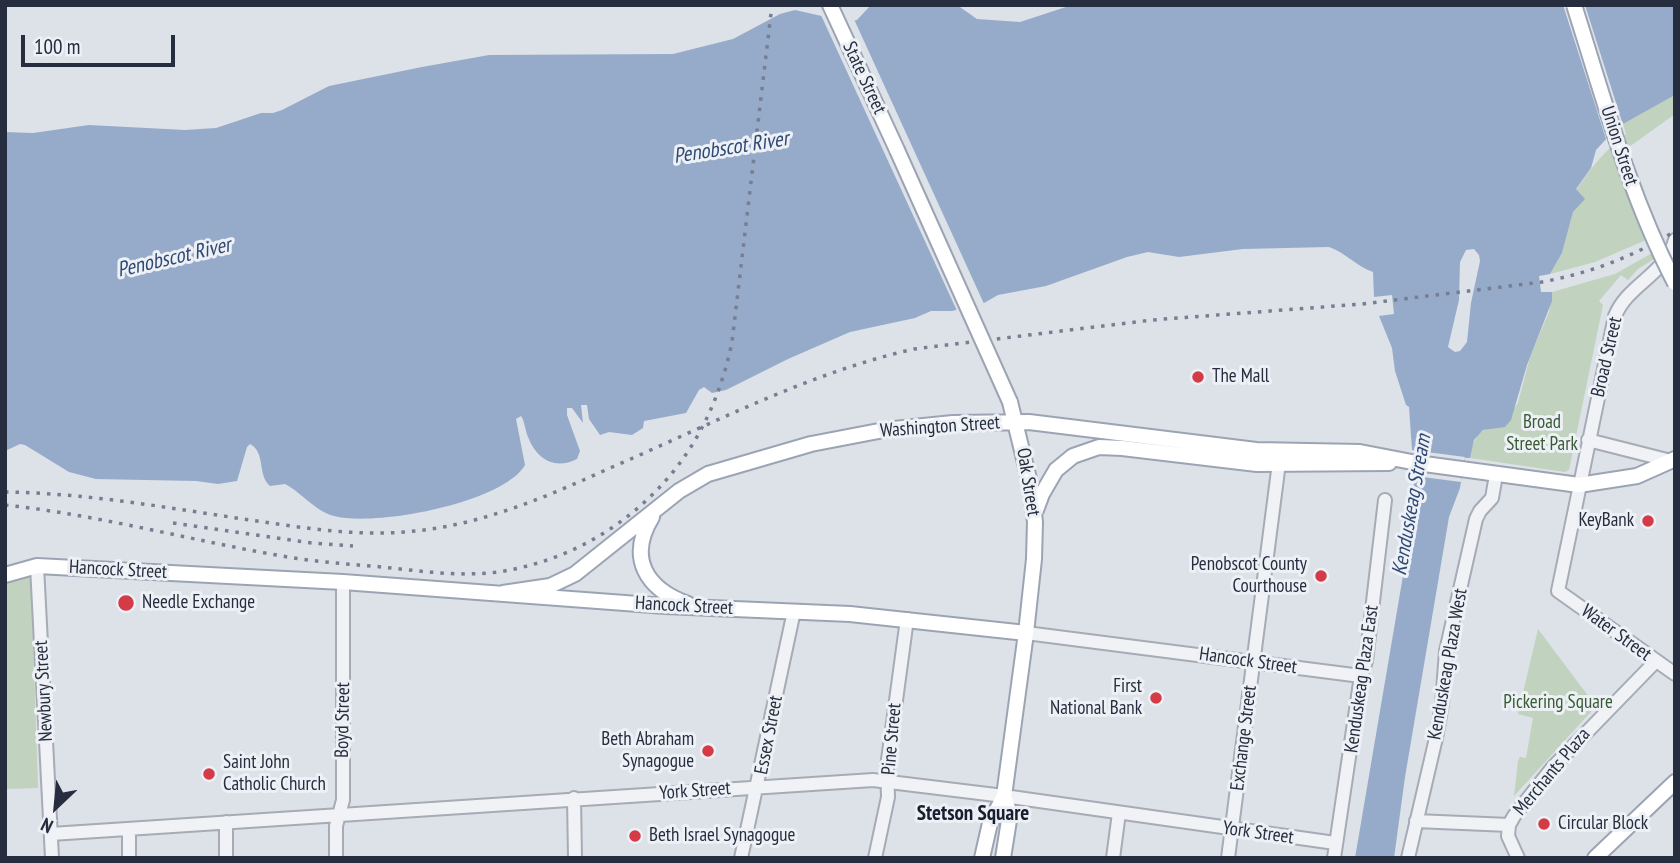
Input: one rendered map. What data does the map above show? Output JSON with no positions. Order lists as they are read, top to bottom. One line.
{"streets":{"main road":["State Street","Union Street","Washington Street","Oak Street","Hancock Street"],"street":["Broad Street","Water Street","Kenduskeag Plaza West","Kenduskeag Plaza East","Newbury Street","Boyd Street","Essex Street","Exchange Street","Pine Street","Merchants Plaza","York Street"]},"crossings":[["State Street","Oak Street"],["Broad Street","Washington Street"],["Broad Street","Water Street"],["Washington Street","Oak Street"],["Washington Street","Hancock Street"],["Washington Street","Kenduskeag Plaza West"],["Washington Street","Exchange Street"],["Oak Street","Hancock Street"],["Oak Street","York Street"],["Hancock Street","Kenduskeag Plaza East"],["Hancock Street","Newbury Street"],["Hancock Street","Boyd Street"],["Hancock Street","Essex Street"],["Hancock Street","Exchange Street"],["Hancock Street","Pine Street"],["Water Street","Merchants Plaza"],["Kenduskeag Plaza East","York Street"],["Newbury Street","York Street"],["Boyd Street","York Street"],["Essex Street","York Street"],["Exchange Street","York Street"],["Pine Street","York Street"]],"districts":["Stetson Square"],"water":["Penobscot River","Kenduskeag Stream"],"parks":["Broad Street Park","Pickering Square"],"places":["The Mall","KeyBank","Penobscot County Courthouse","Needle Exchange","First National Bank","Beth Abraham Synagogue","Saint John Catholic Church","Circular Block","Beth Israel Synagogue"],"scale_bar":"100 m","north":"bottom left"}
